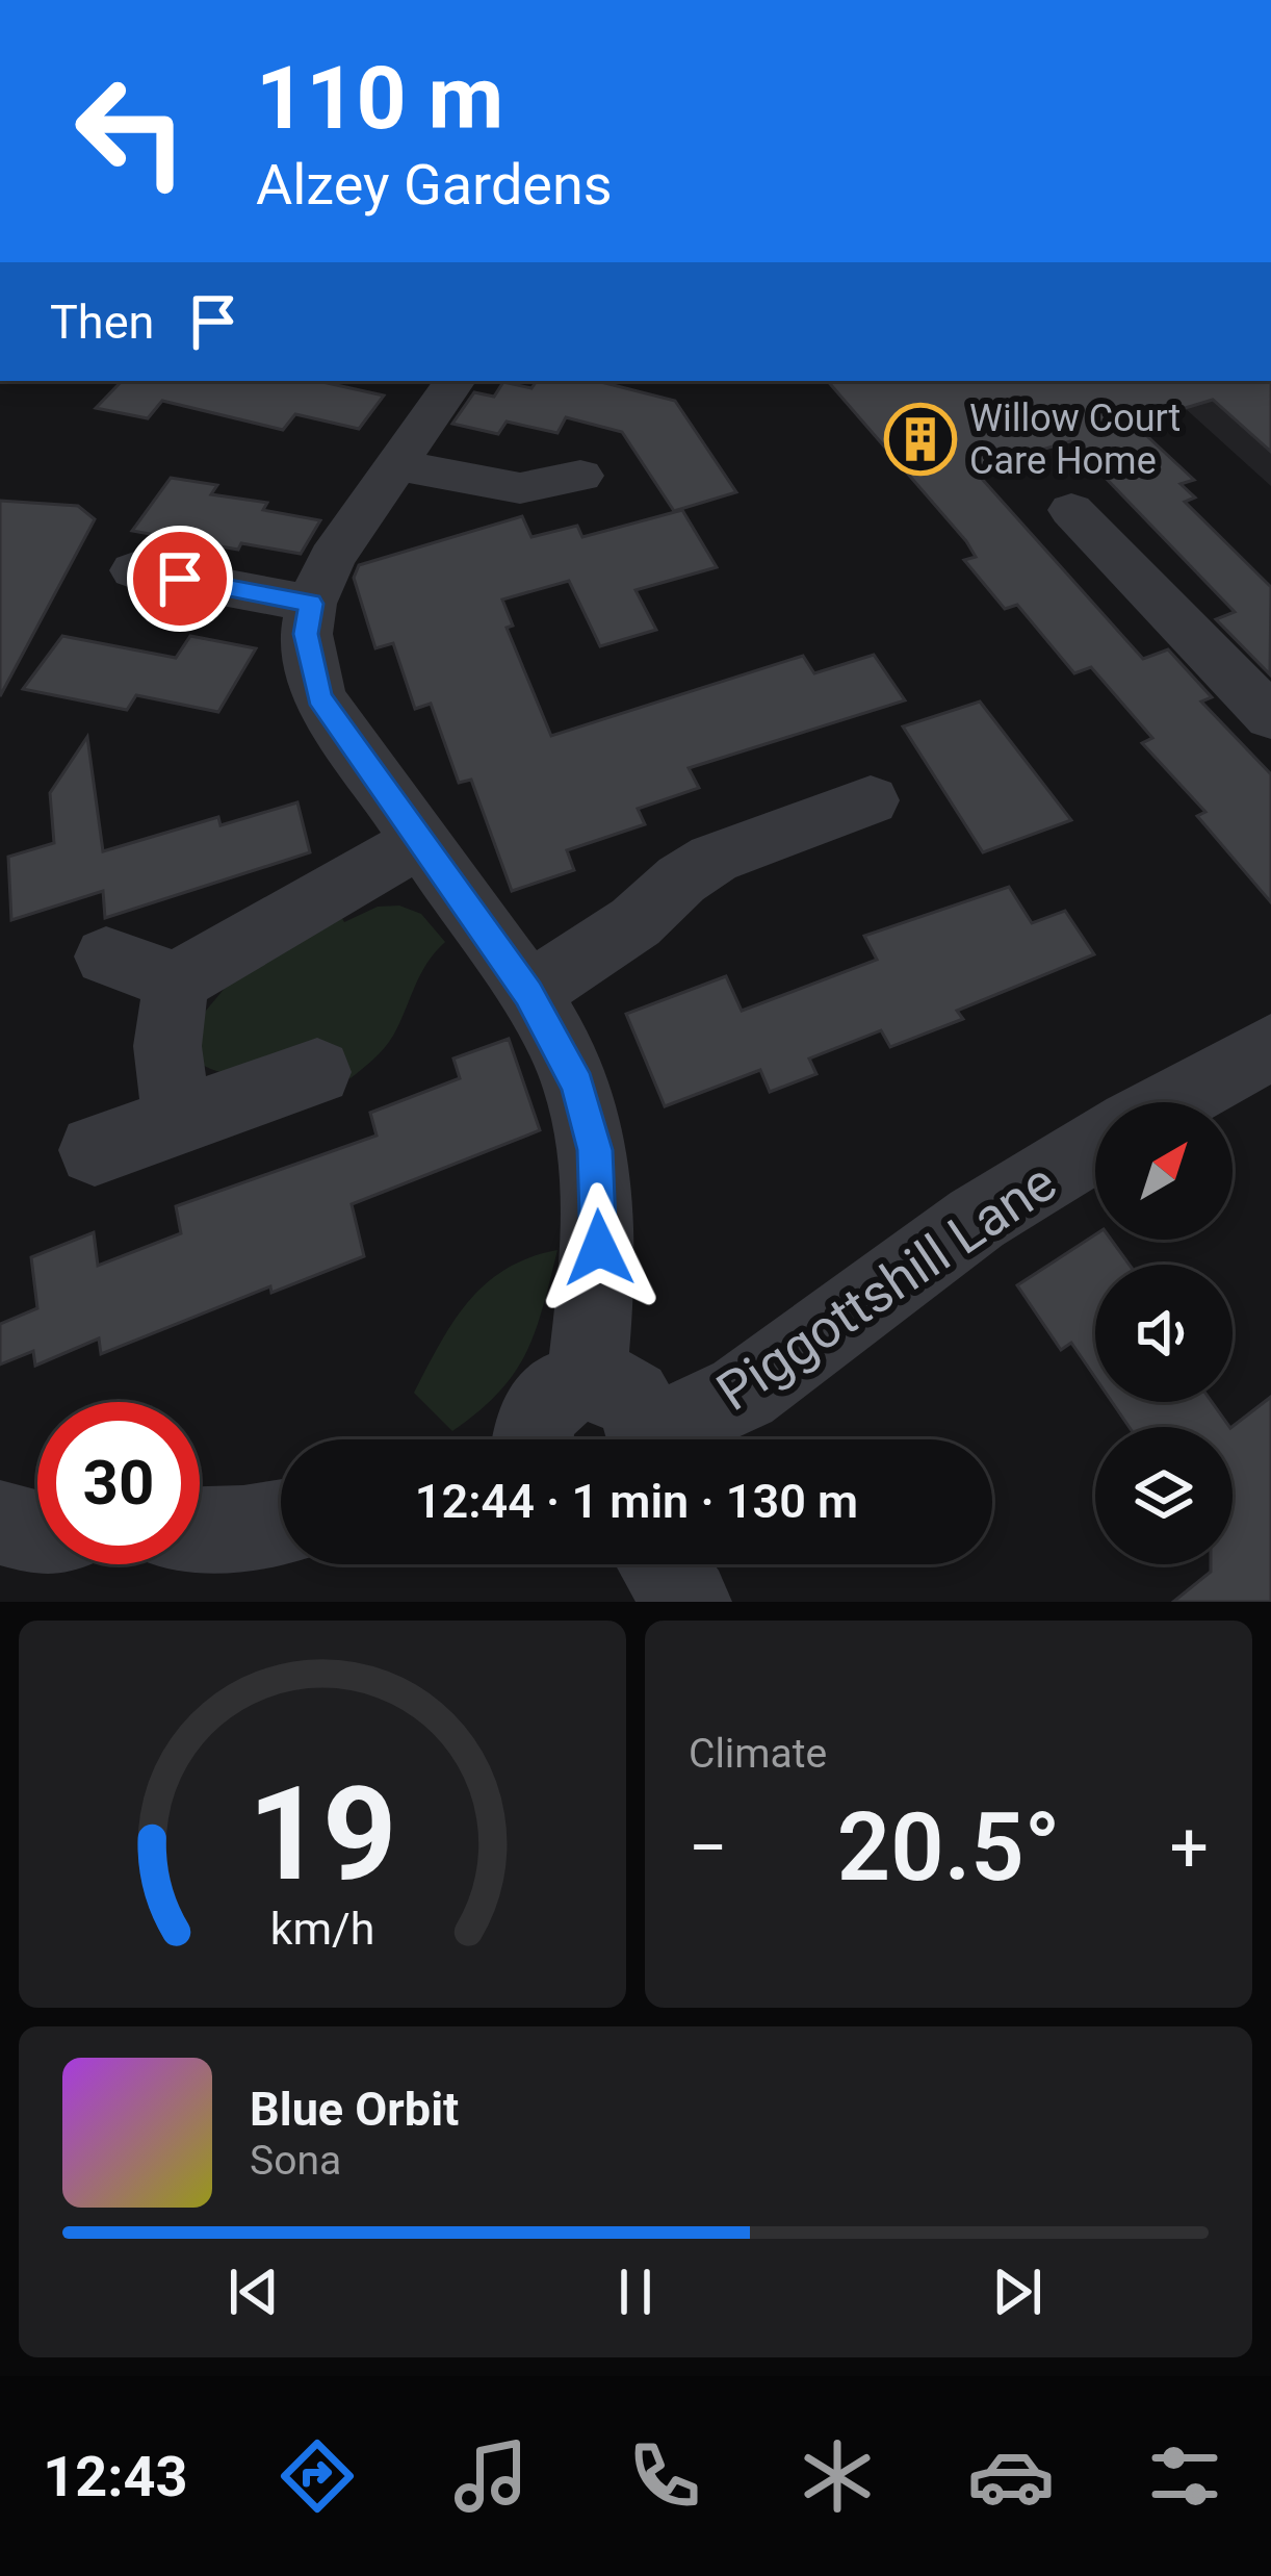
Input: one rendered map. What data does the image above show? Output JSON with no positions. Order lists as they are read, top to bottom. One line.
{"streets":{"street":["Piggottshill Lane"]},"places":{"building":["Willow Court Care Home"]},"north":"top right","page":{"turn":["110 m","Alzey Gardens"],"then":"Then","limit":"30","trip":"12:44 · 1 min · 130 m","tile":"Climate","heat":["−","20.5°","+"],"song":["Blue Orbit","Sona"],"tabs":"12:43","gauge":["19","km/h"]}}
